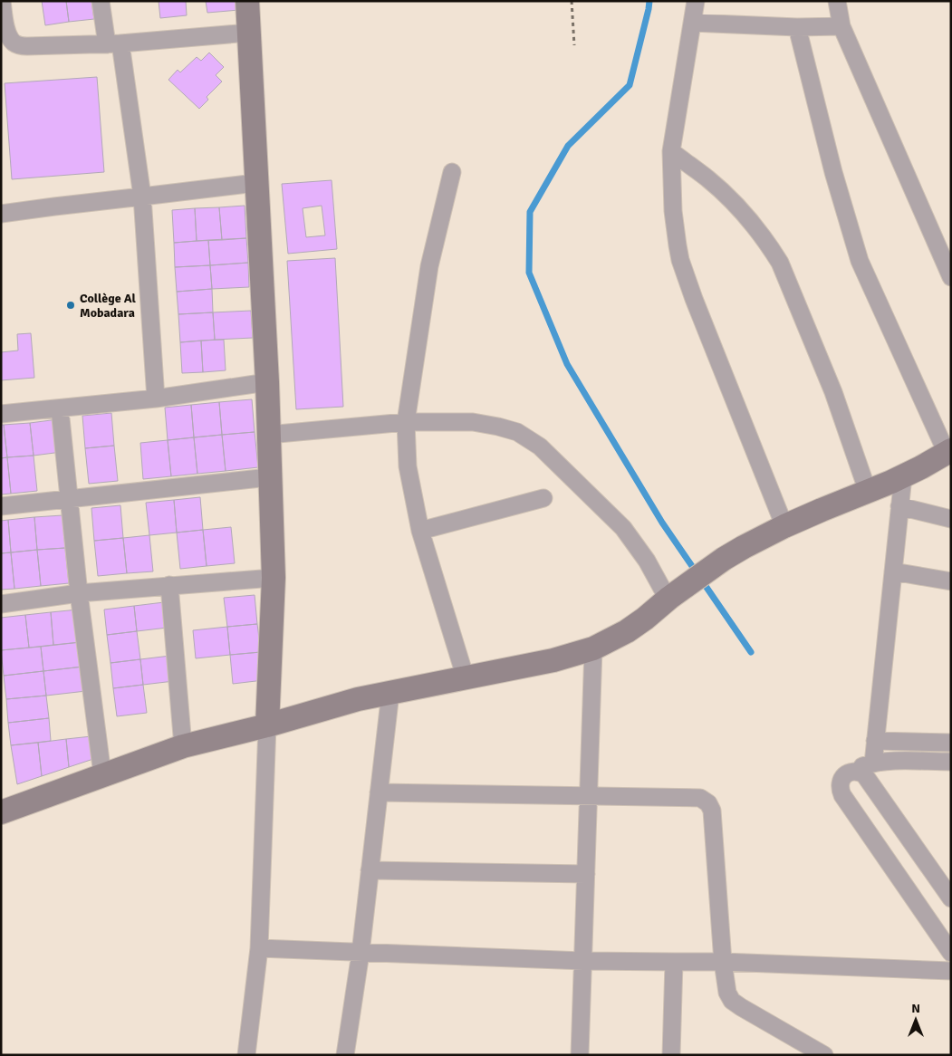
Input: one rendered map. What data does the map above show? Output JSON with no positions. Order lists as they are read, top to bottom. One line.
{"places":["Collège Al Mobadara"],"north":"top"}
